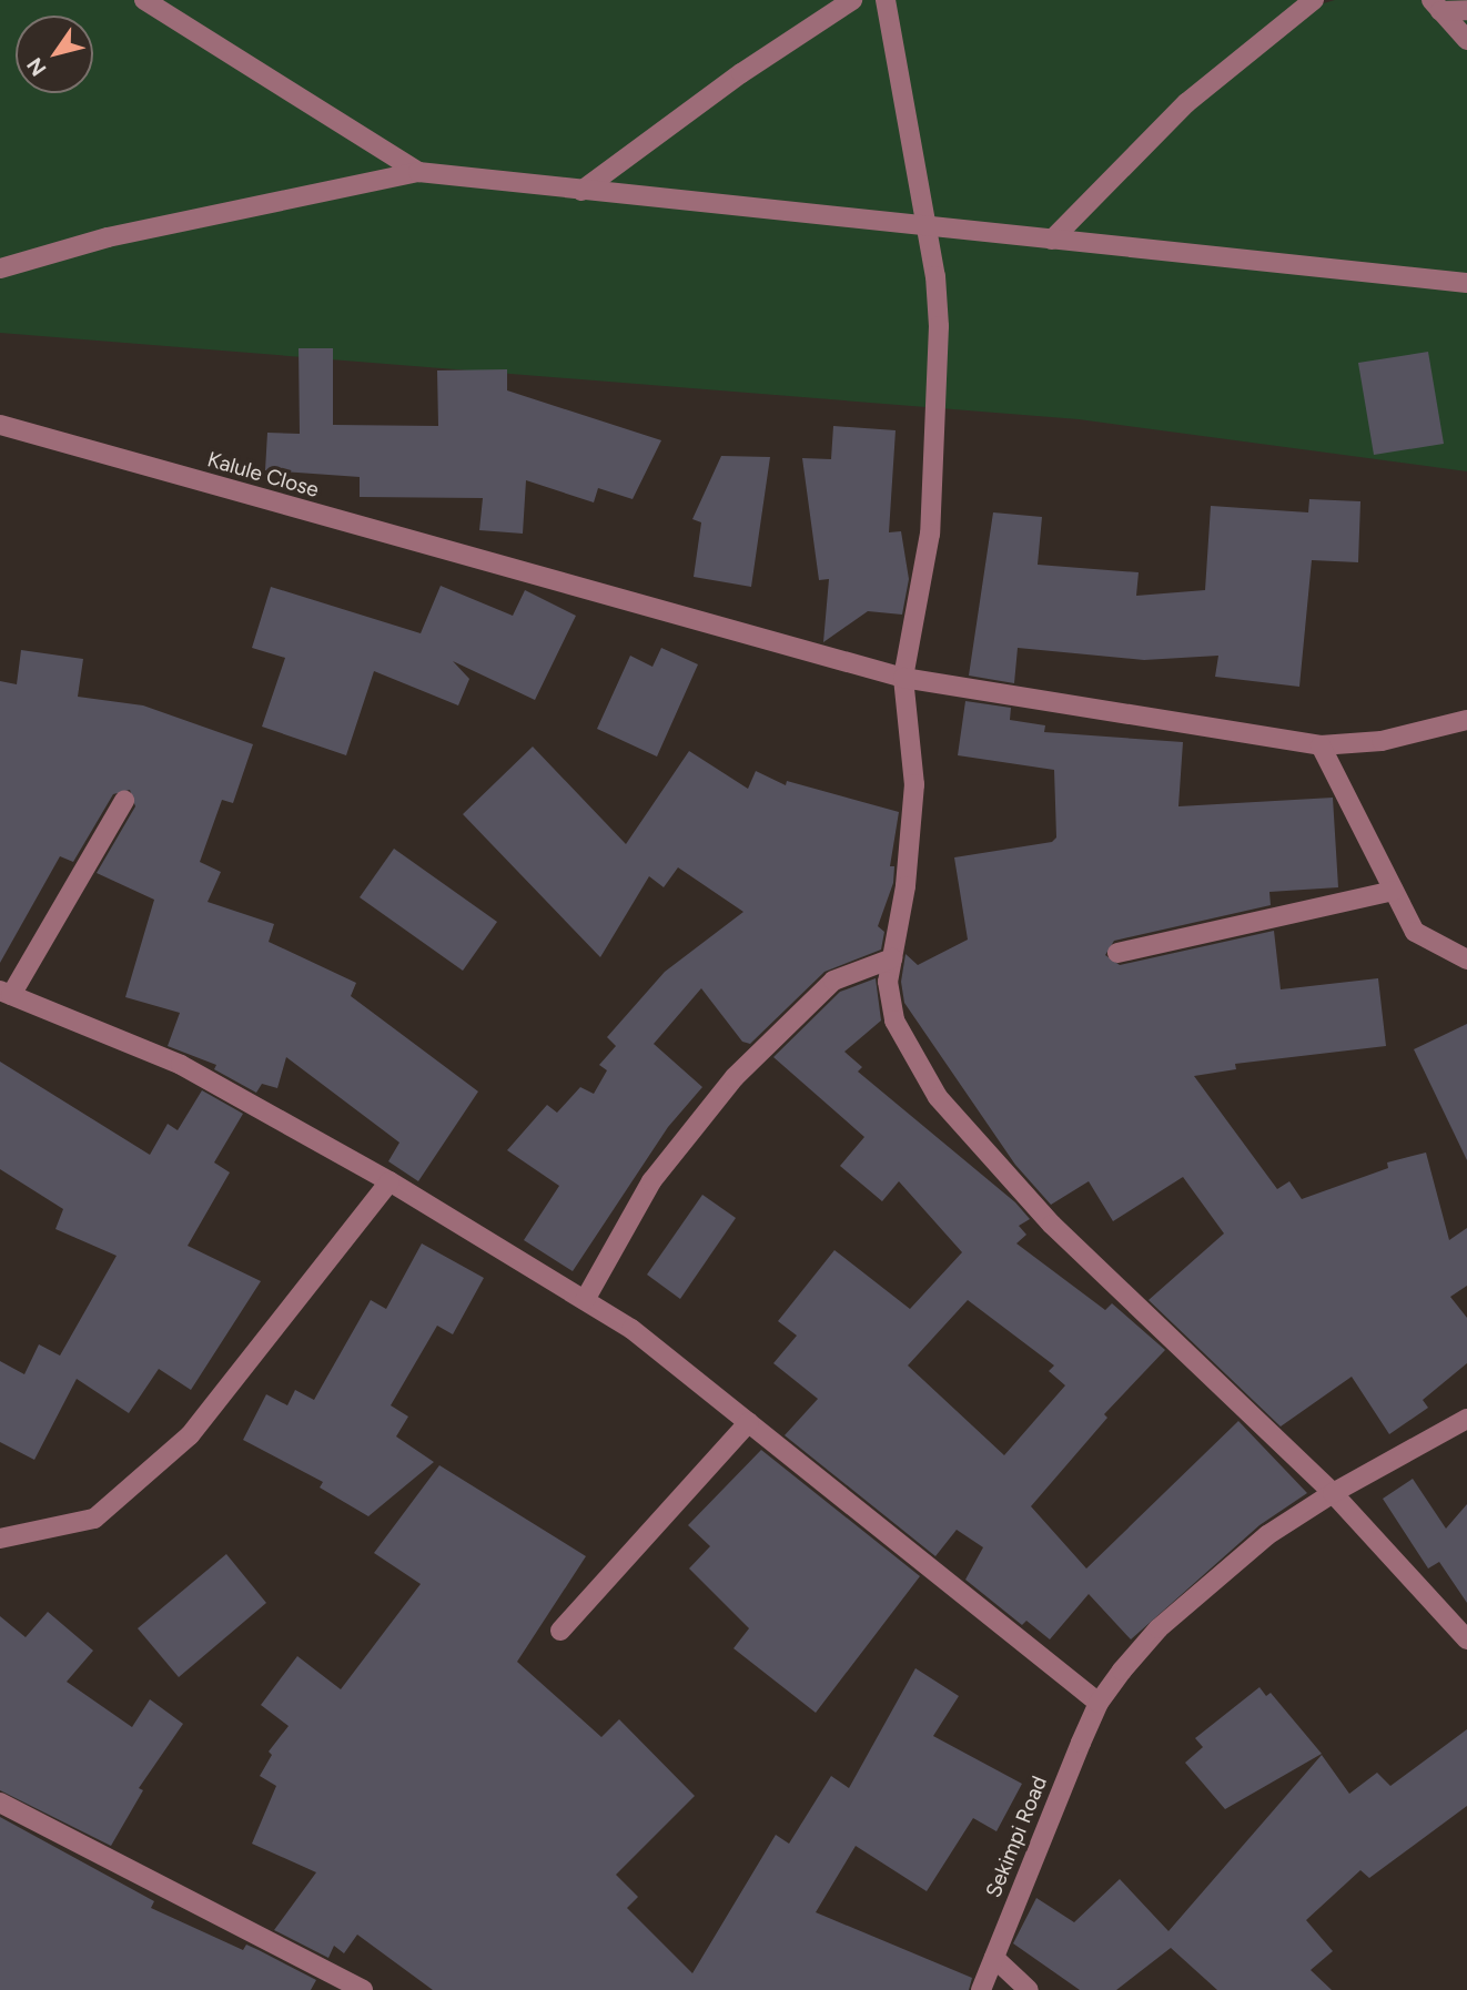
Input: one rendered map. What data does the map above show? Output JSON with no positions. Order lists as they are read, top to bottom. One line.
{"streets":{"street":["Kalule Close","Sekimpi Road"]},"north":"bottom left"}
